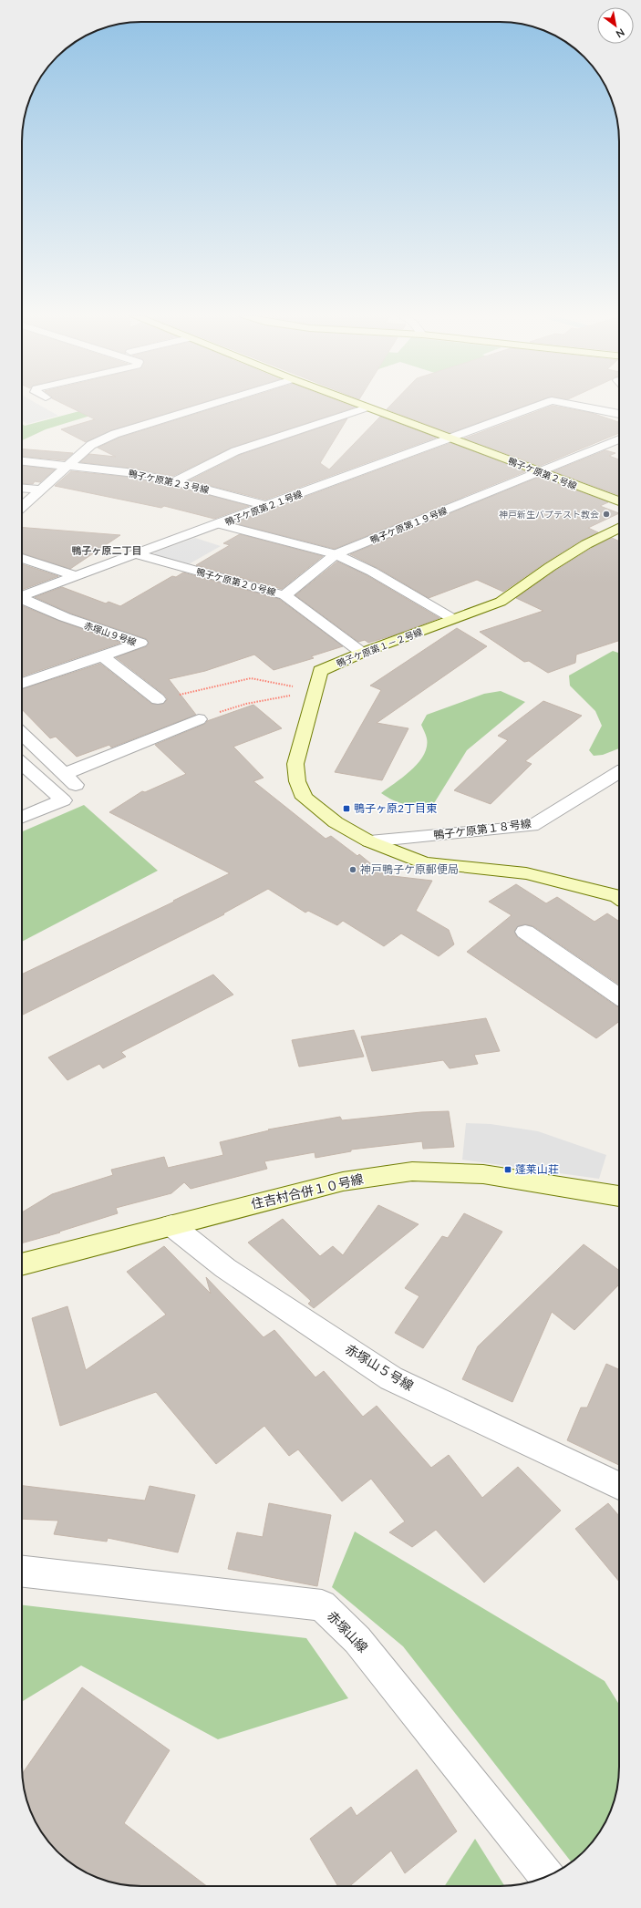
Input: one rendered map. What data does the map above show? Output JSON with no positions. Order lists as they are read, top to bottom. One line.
{"streets":{"street":["鴨子ケ原第２号線","鴨子ケ原第２３号線","鴨子ケ原第２１号線","鴨子ケ原第１９号線","鴨子ケ原第２０号線","赤塚山９号線","鴨子ケ原第１－２号線","鴨子ケ原第１８号線","住吉村合併１０号線","赤塚山５号線","赤塚山線"]},"crossings":[["鴨子ケ原第２号線","鴨子ケ原第２１号線"],["鴨子ケ原第２号線","鴨子ケ原第１９号線"],["鴨子ケ原第２３号線","鴨子ケ原第２１号線"],["鴨子ケ原第２１号線","鴨子ケ原第２０号線"],["鴨子ケ原第２１号線","赤塚山９号線"],["鴨子ケ原第１９号線","鴨子ケ原第２０号線"],["鴨子ケ原第２０号線","鴨子ケ原第１－２号線"],["鴨子ケ原第１－２号線","鴨子ケ原第１８号線"],["住吉村合併１０号線","赤塚山５号線"]],"districts":["鴨子ヶ原二丁目"],"places":{"other":["神戸新生バプテスト教会","神戸鴨子ケ原郵便局"],"transit":["鴨子ヶ原2丁目東","蓬莱山荘"]},"north":"bottom right"}
